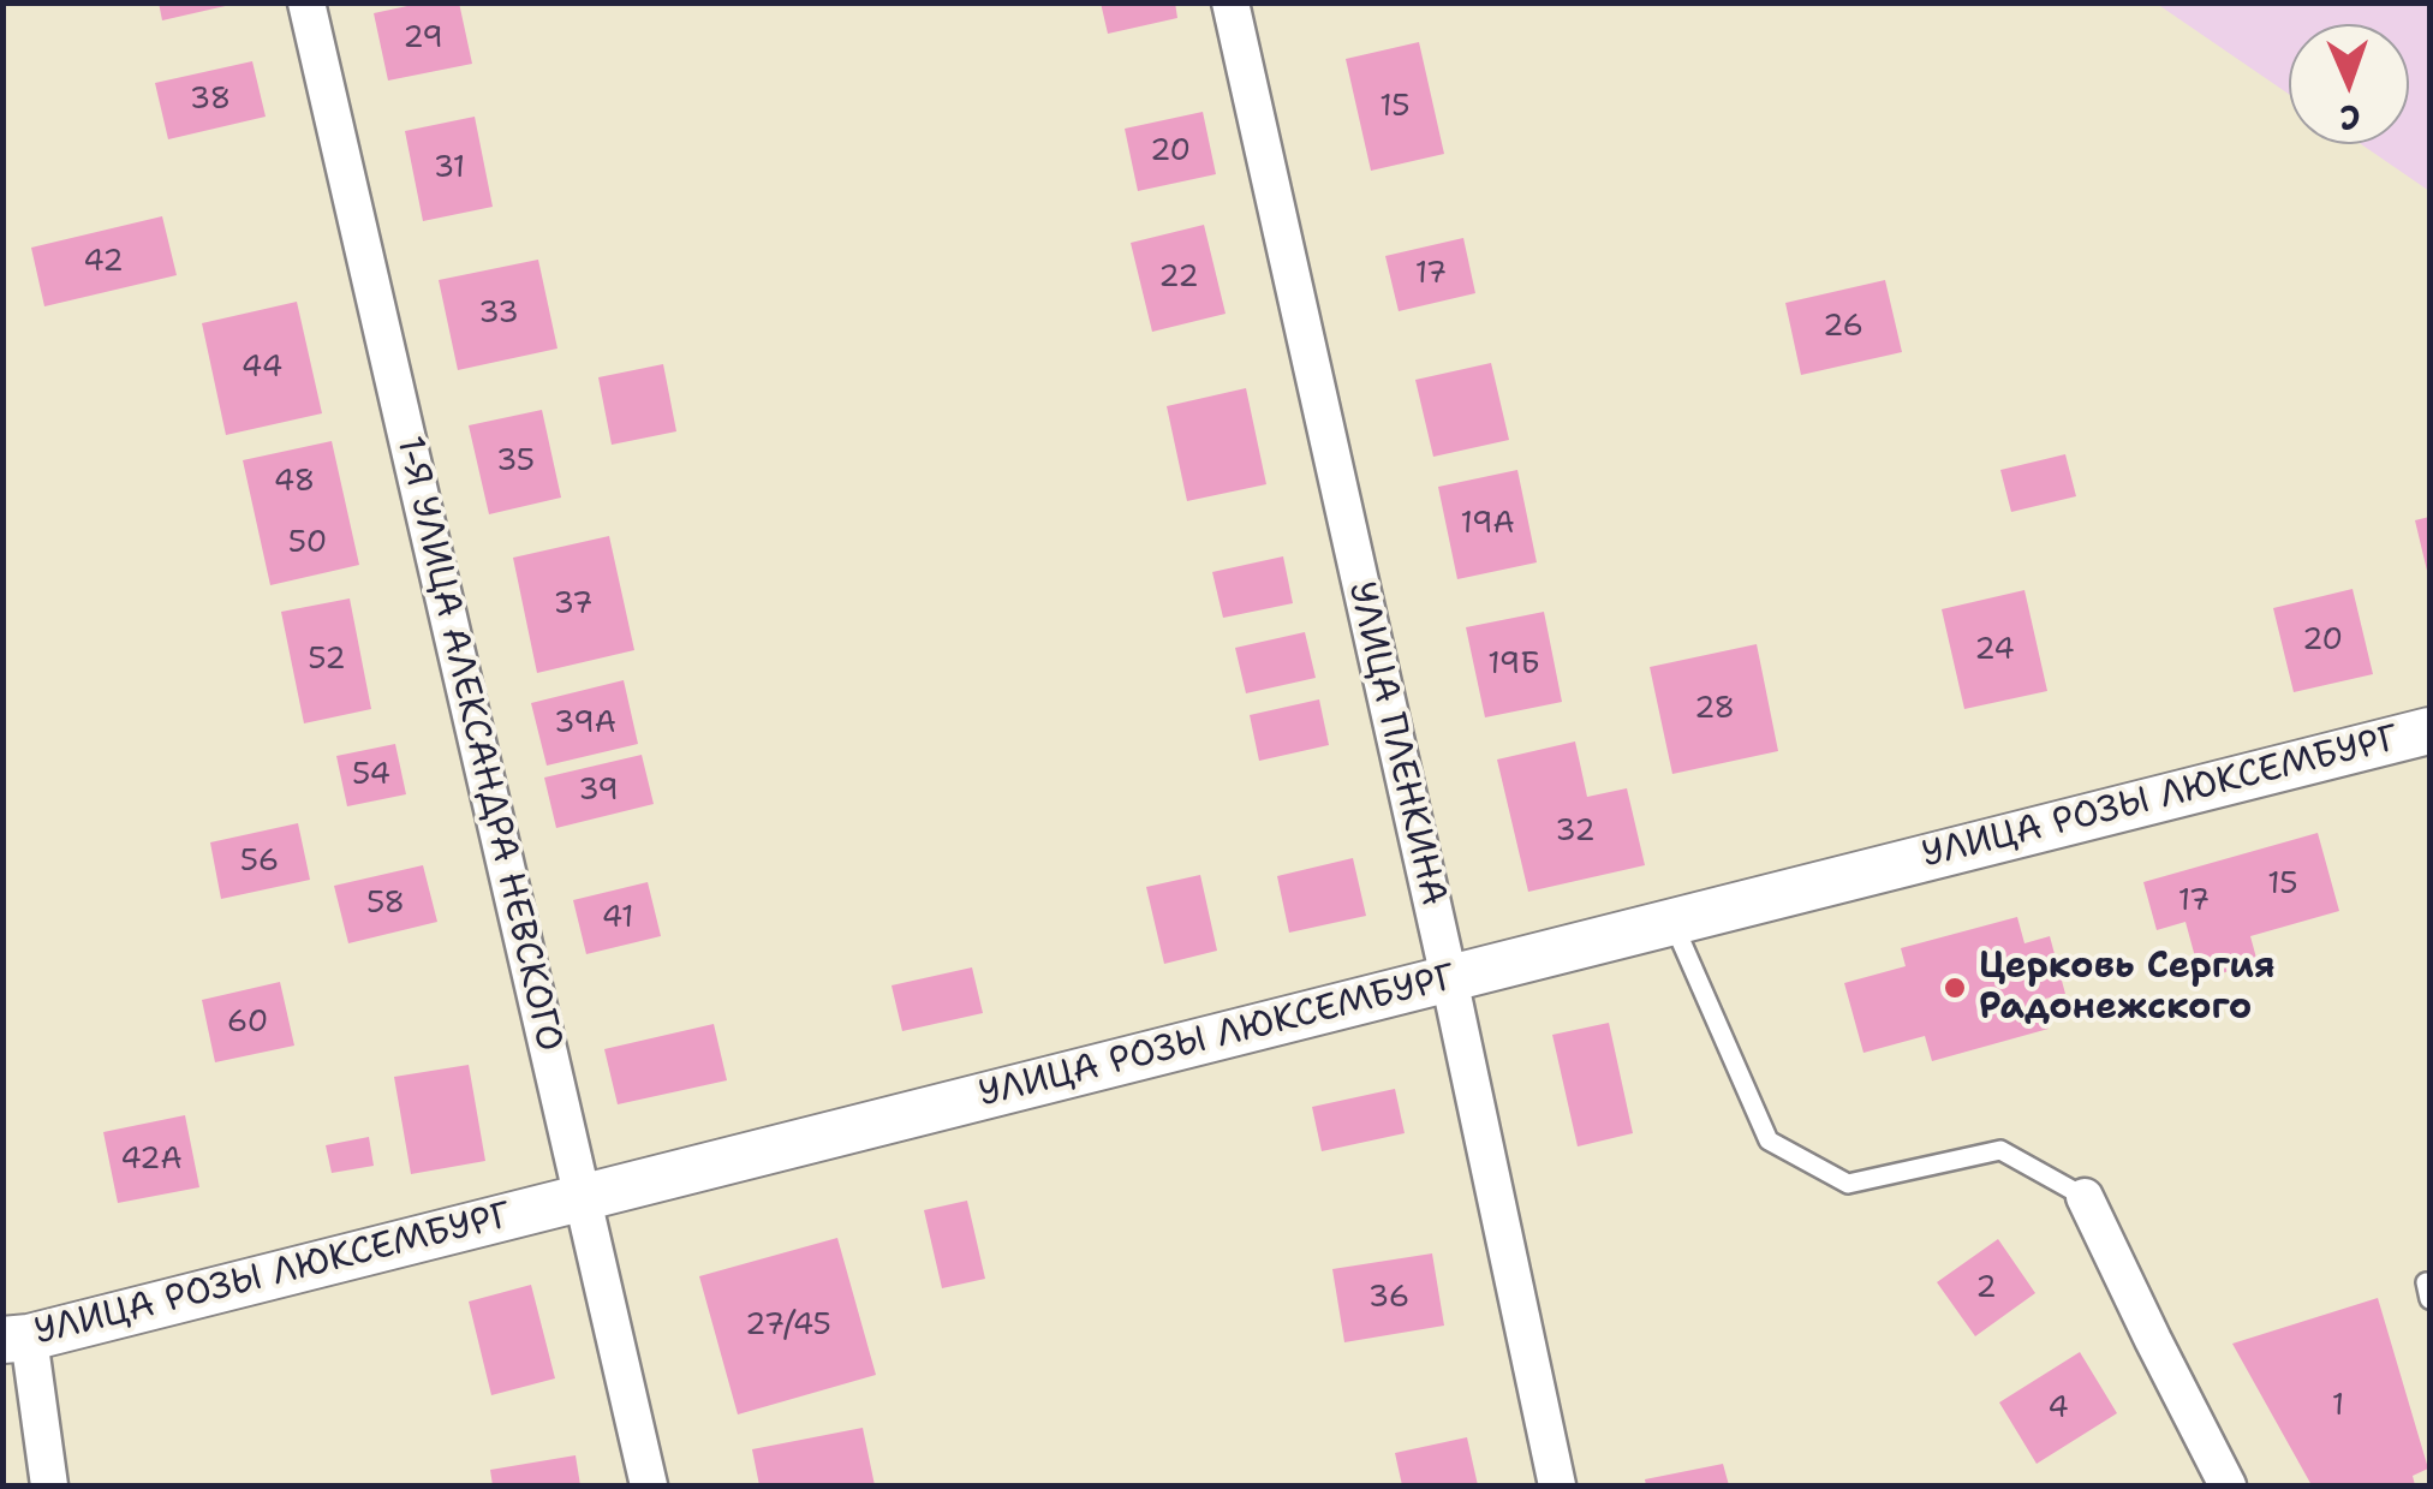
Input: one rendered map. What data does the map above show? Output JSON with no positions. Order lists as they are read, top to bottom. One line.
{"streets":{"street":["1-Я УЛИЦА АЛЕКСАНДРА НЕВСКОГО","УЛИЦА ПЛЕНКИНА","УЛИЦА РОЗЫ ЛЮКСЕМБУРГ"]},"crossings":[["1-Я УЛИЦА АЛЕКСАНДРА НЕВСКОГО","УЛИЦА РОЗЫ ЛЮКСЕМБУРГ"],["УЛИЦА ПЛЕНКИНА","УЛИЦА РОЗЫ ЛЮКСЕМБУРГ"]],"places":["Церковь Сергия Радонежского"],"house_numbers":["29","38","15","20","31","42","17","22","33","26","44","35","48","19А","50","37","20","24","52","19Б","28","39А","54","39","32","56","15","17","58","41","60","42А","2","36","27/45","1","4"],"north":"bottom"}
